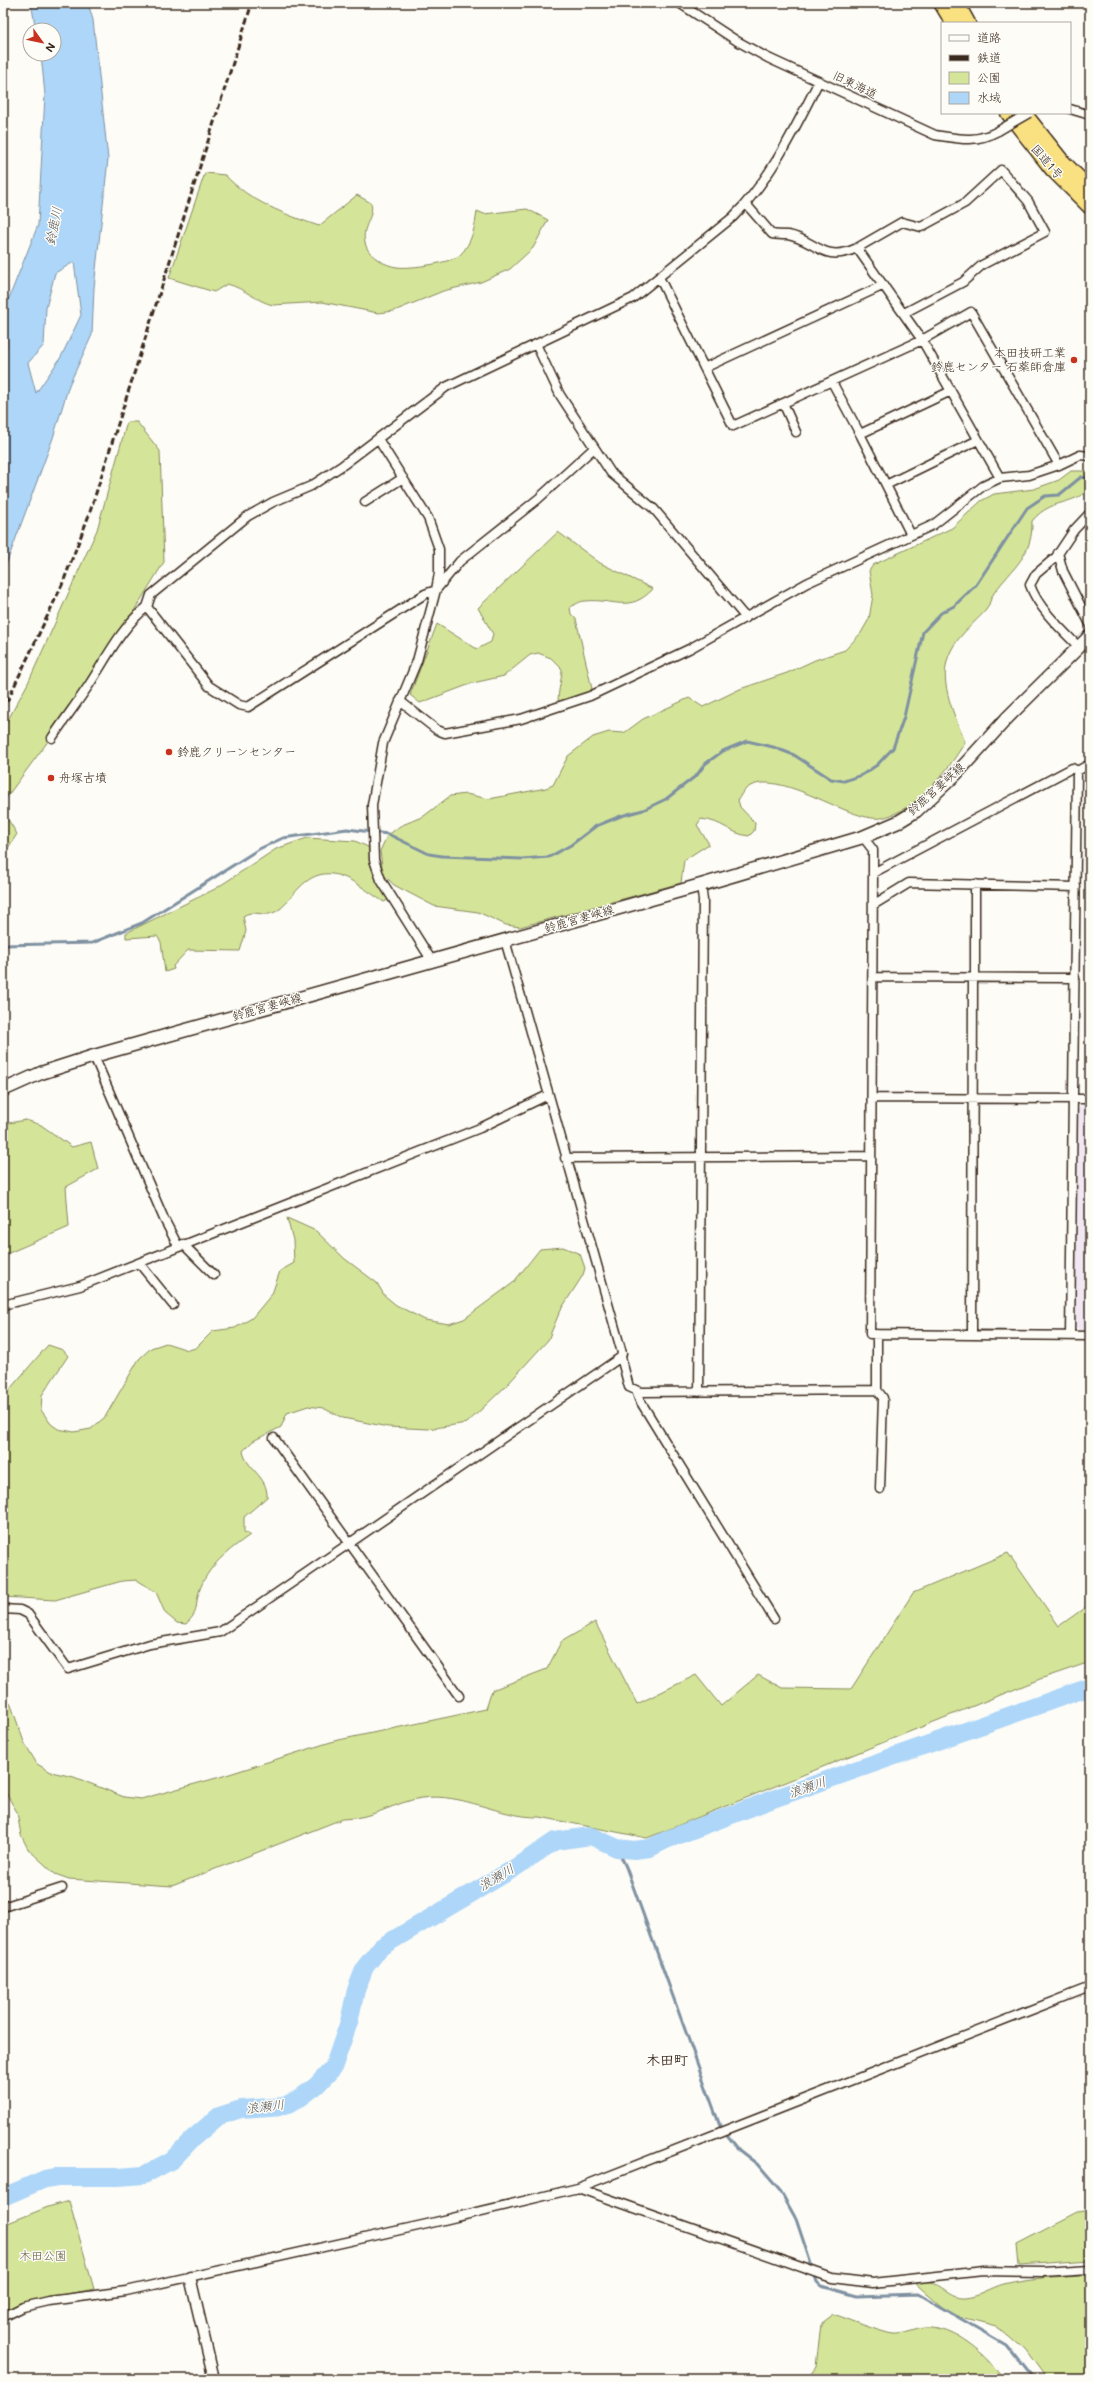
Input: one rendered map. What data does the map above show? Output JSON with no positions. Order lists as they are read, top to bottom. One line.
{"streets":{"highway":["国道1号"],"main road":["鈴鹿宮妻峡線"],"street":["旧東海道"]},"districts":["木田町"],"water":["鈴鹿川","浪瀬川"],"parks":["木田公園"],"places":["本田技研工業 鈴鹿センター 石薬師倉庫","鈴鹿クリーンセンター","舟塚古墳"],"legend":["道路","鉄道","公園","水域"],"north":"bottom right"}
